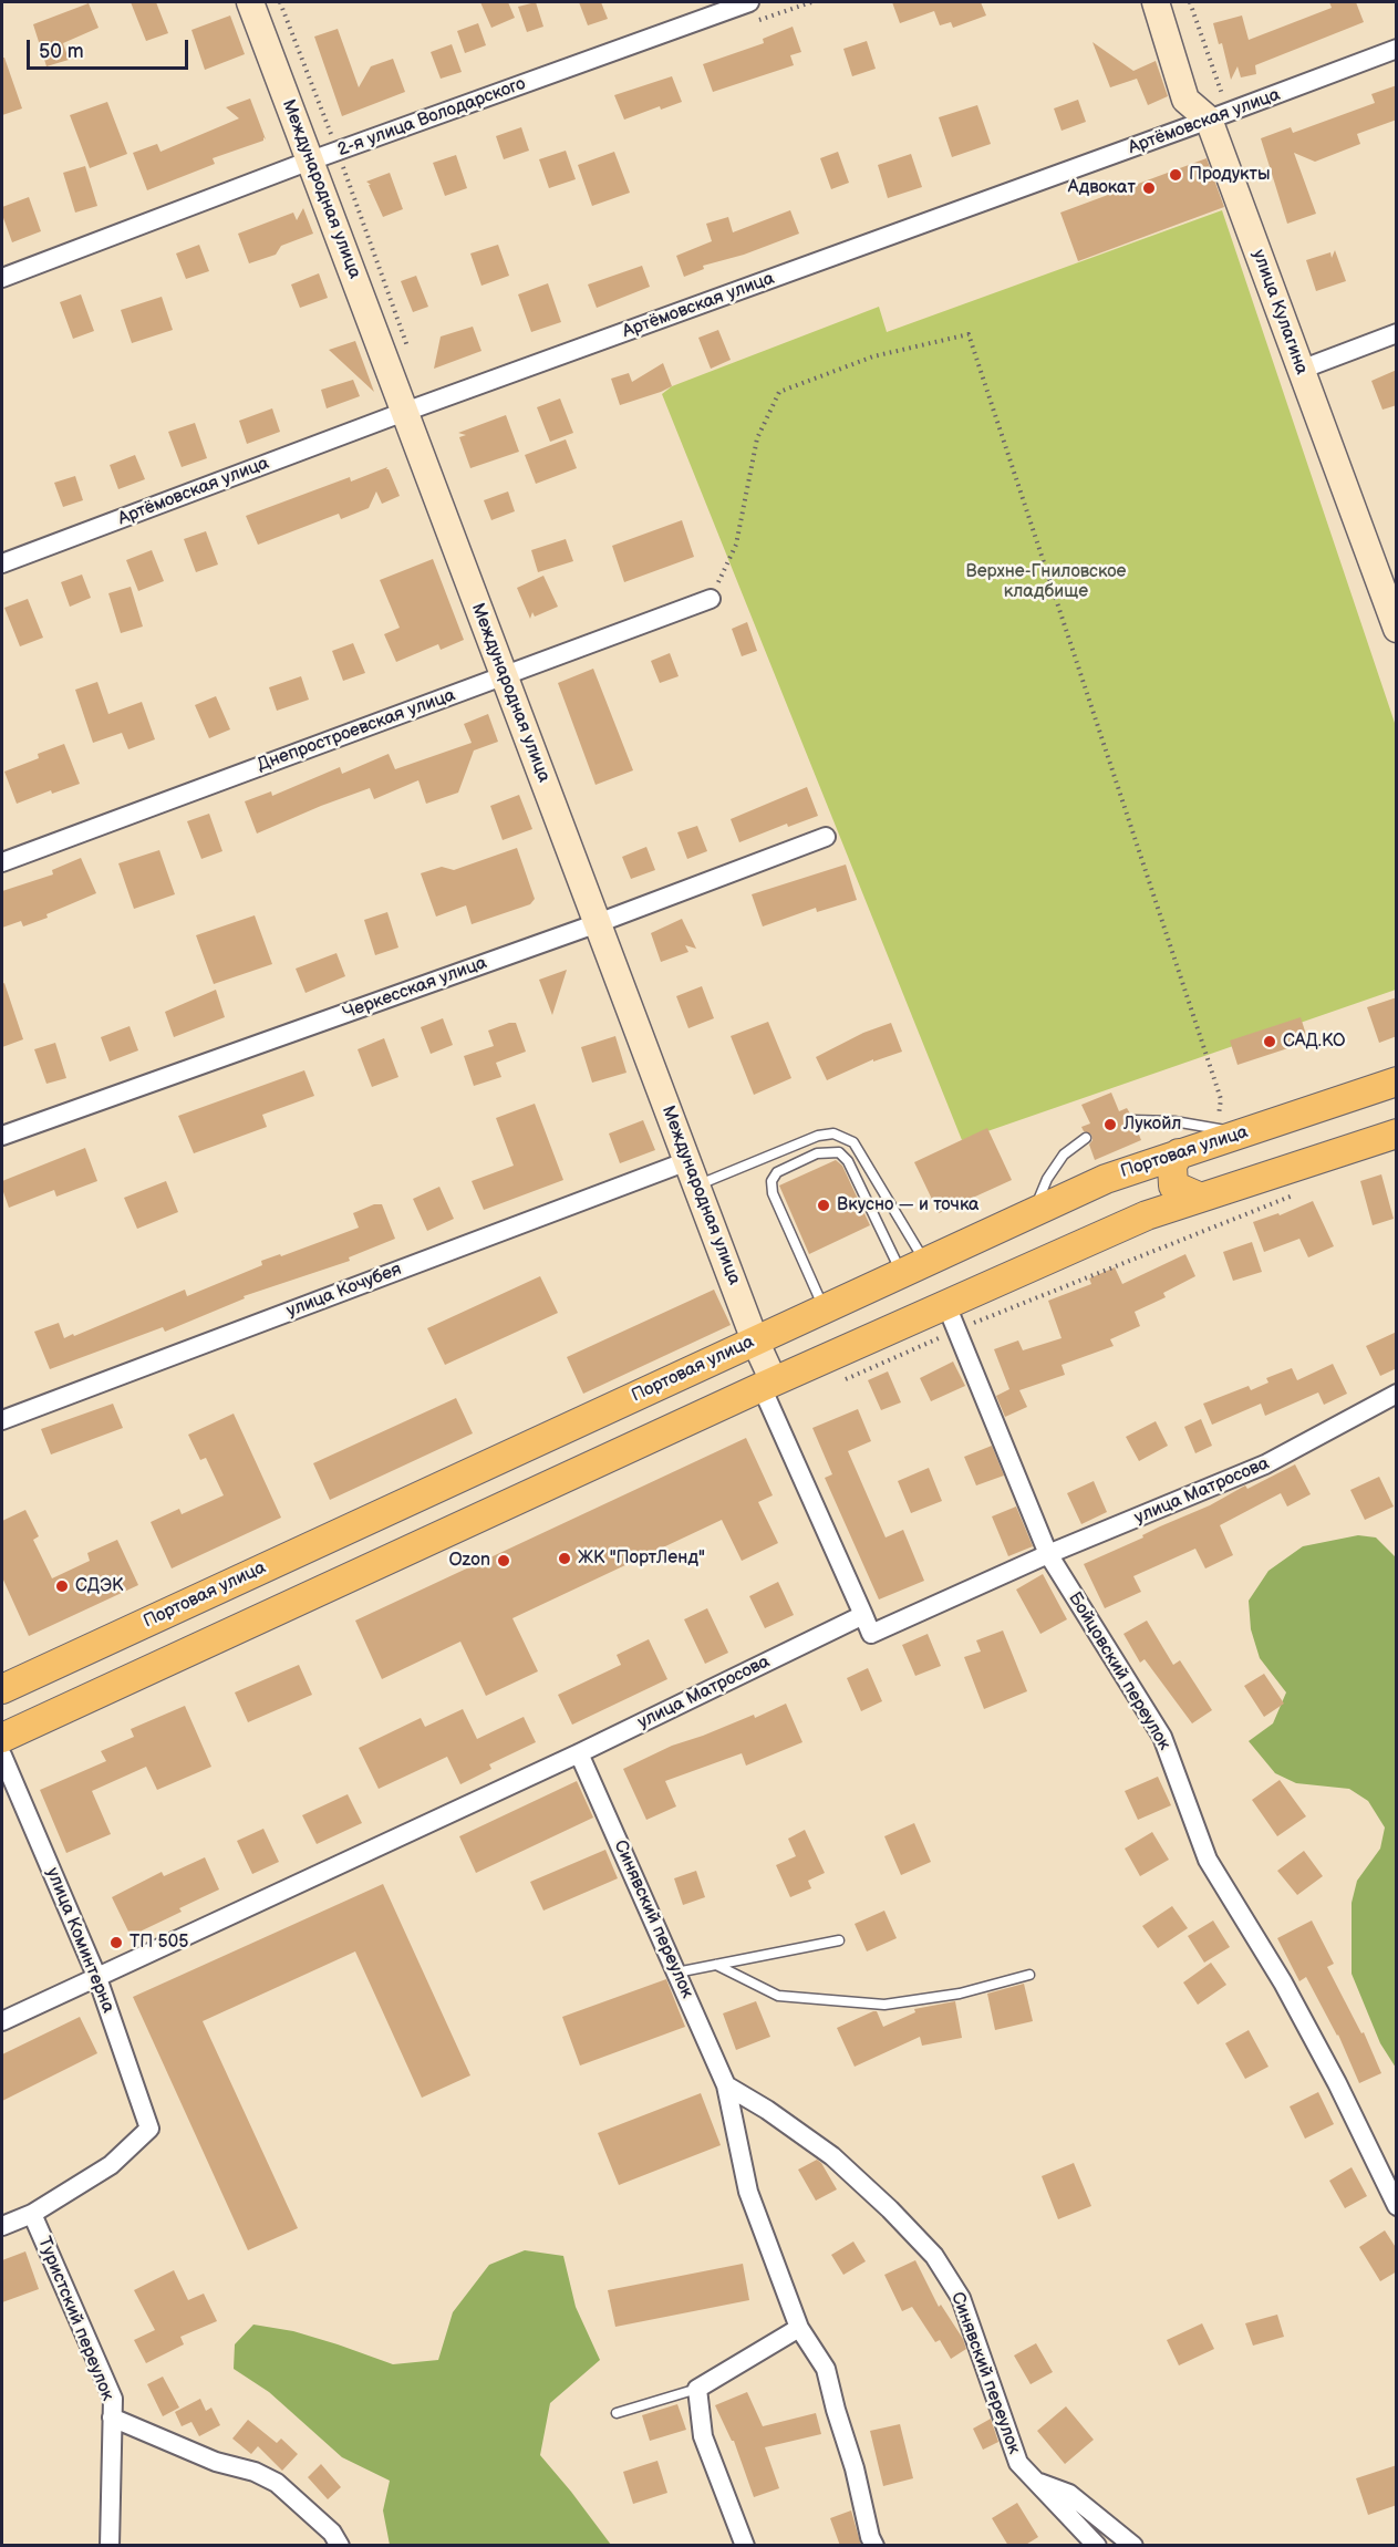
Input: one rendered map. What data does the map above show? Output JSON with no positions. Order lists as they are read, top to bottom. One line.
{"streets":{"main road":["Международная улица","улица Кулагина","Портовая улица"],"street":["2-я улица Володарского","Артёмовская улица","Днепростроевская улица","Черкесская улица","улица Кочубея","улица Матросова","Бойцовский переулок","Синявский переулок","улица Коминтерна","Туристский переулок"]},"crossings":[["2-я улица Володарского","Международная улица"],["Артёмовская улица","Международная улица"],["Артёмовская улица","улица Кулагина"],["Международная улица","Днепростроевская улица"],["Международная улица","Черкесская улица"],["Международная улица","Портовая улица"],["Международная улица","улица Кочубея"],["Международная улица","улица Матросова"],["улица Матросова","Бойцовский переулок"],["улица Матросова","Синявский переулок"],["улица Матросова","улица Коминтерна"],["улица Коминтерна","Туристский переулок"]],"parks":["Верхне-Гниловское кладбище"],"places":["Продукты","Адвокат","САД.КО","Лукойл","Вкусно — и точка","ЖК \"ПортЛенд\"","Ozon","СДЭК","ТП 505"],"scale_bar":"50 m"}
